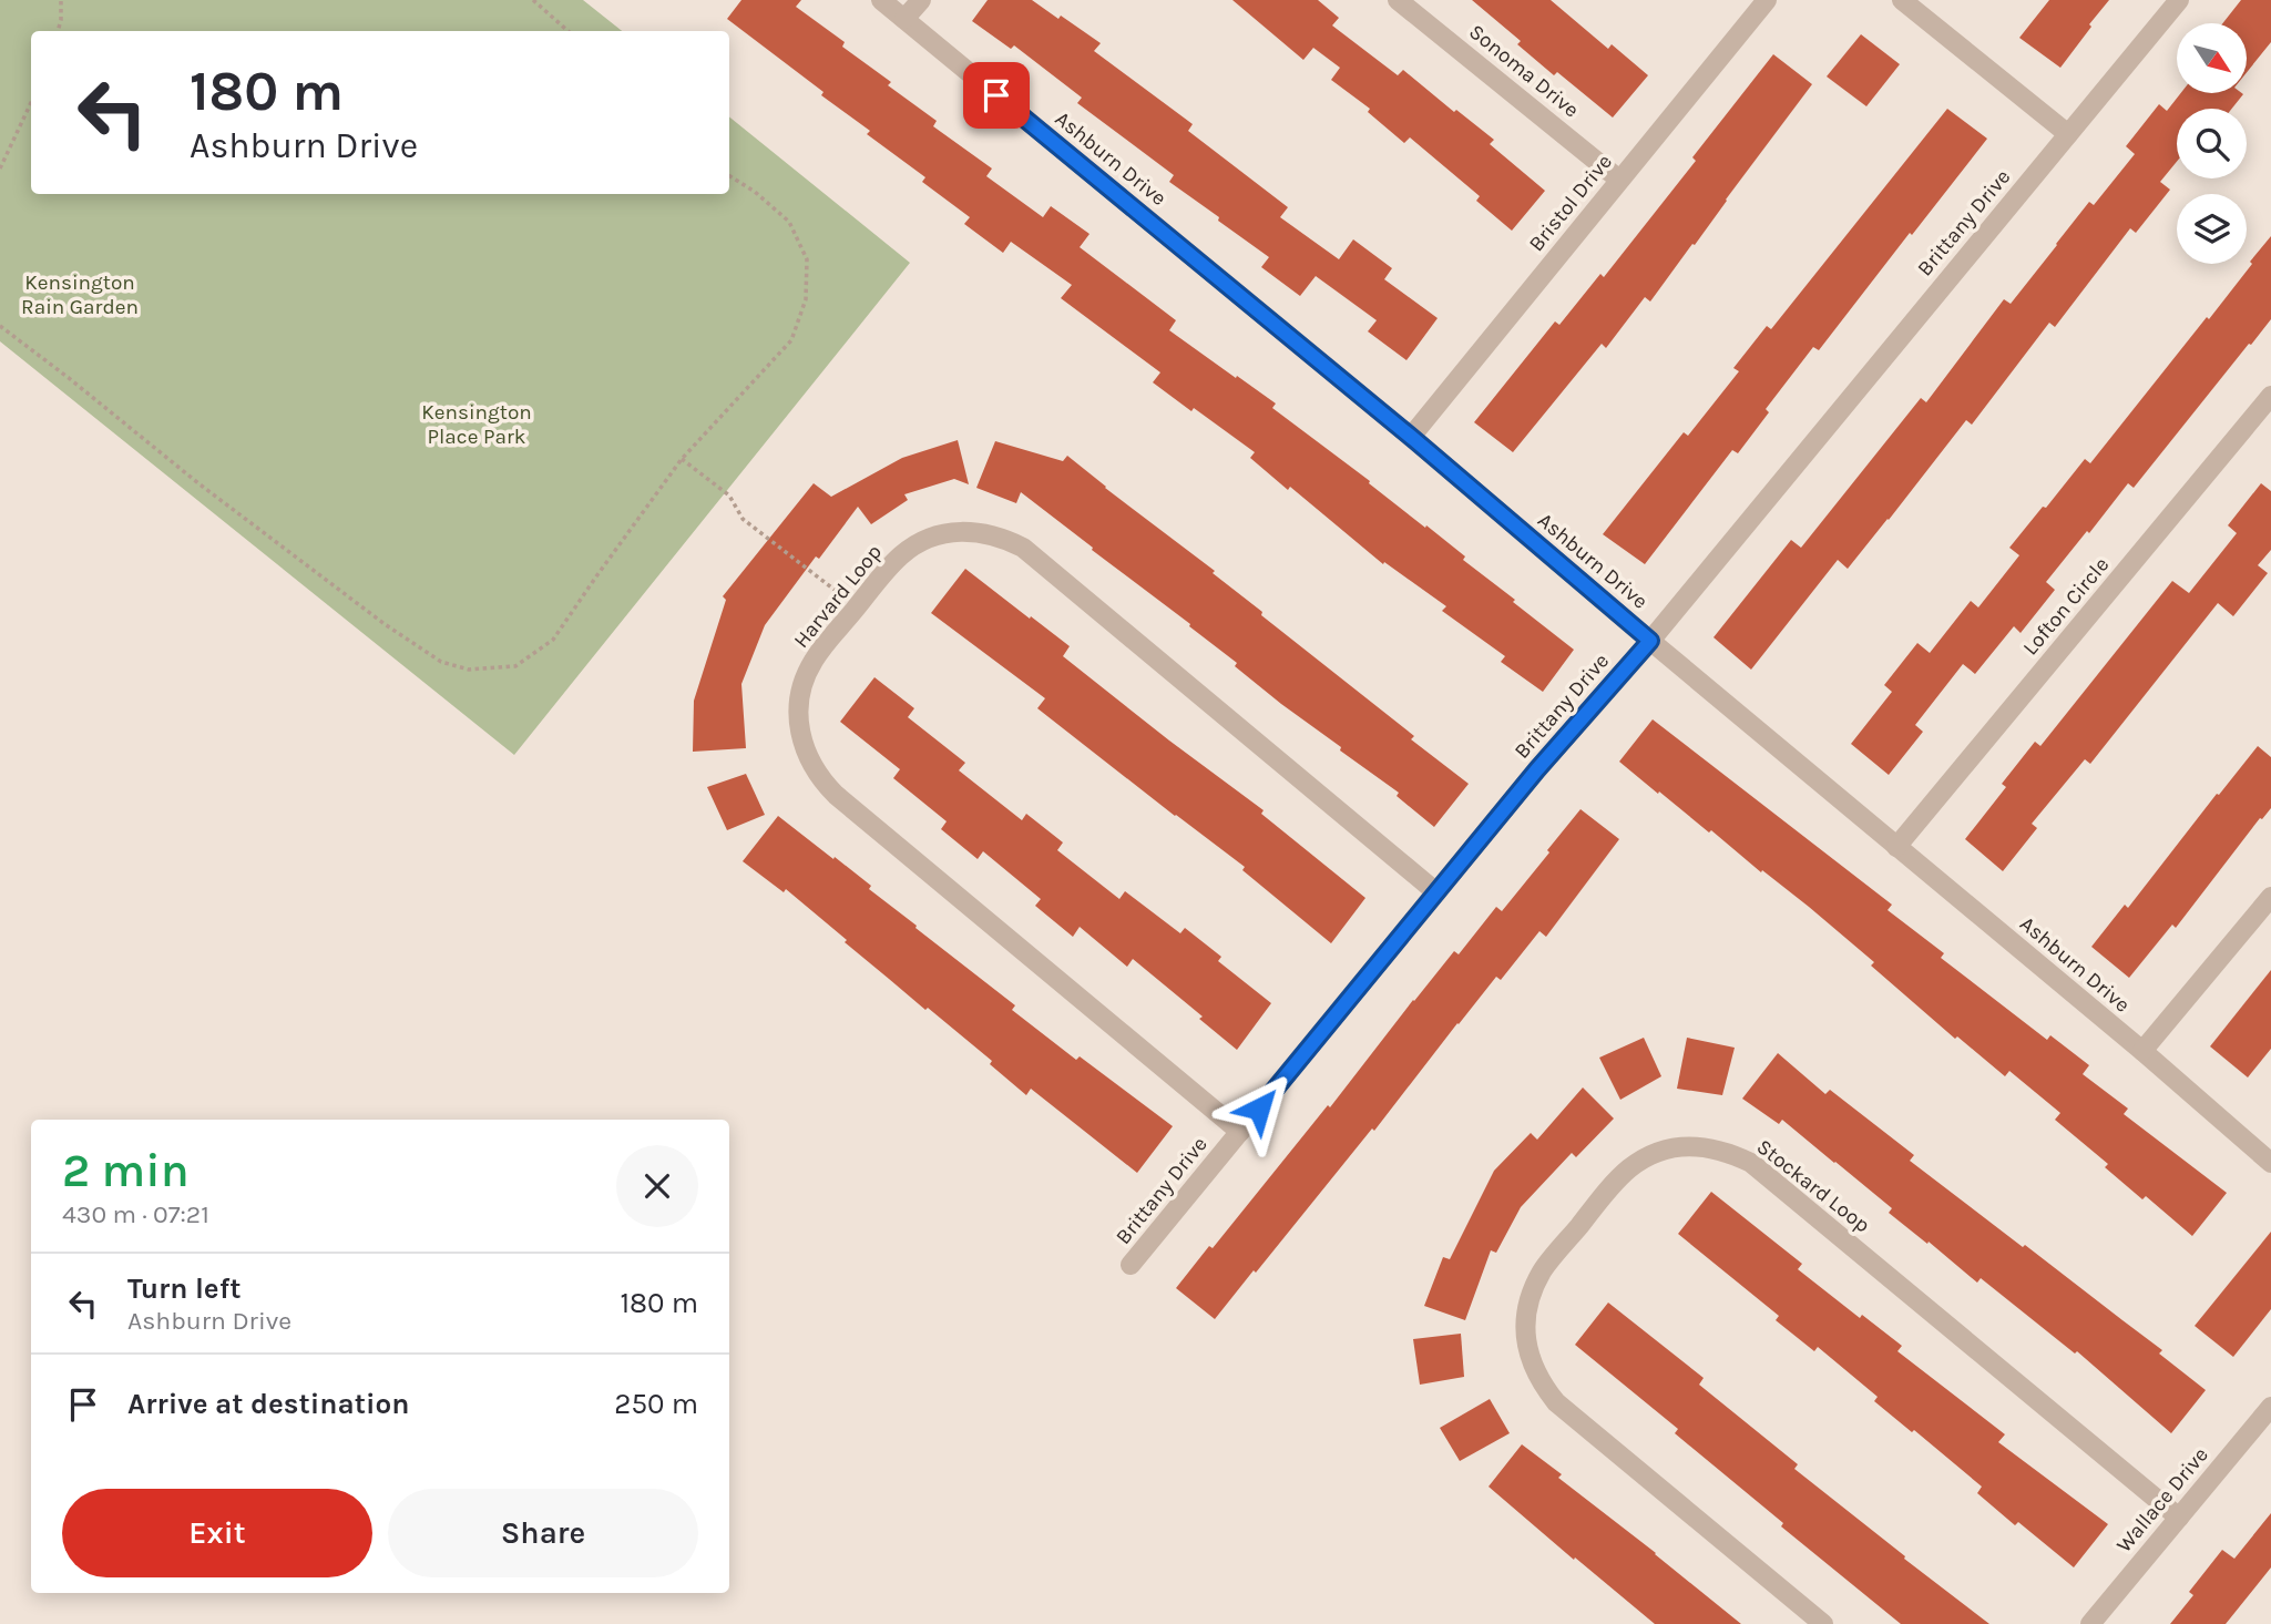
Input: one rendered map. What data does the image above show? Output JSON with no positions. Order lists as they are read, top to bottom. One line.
{"streets":{"street":["Sonoma Drive","Ashburn Drive","Bristol Drive","Brittany Drive","Harvard Loop","Lofton Circle","Stockard Loop","Wallace Drive"]},"crossings":[["Sonoma Drive","Bristol Drive"],["Ashburn Drive","Bristol Drive"],["Ashburn Drive","Brittany Drive"],["Ashburn Drive","Lofton Circle"],["Brittany Drive","Harvard Loop"],["Stockard Loop","Wallace Drive"]],"parks":["Kensington Rain Garden","Kensington Place Park"],"north":"bottom right","page":{"turn":["180 m","Ashburn Drive"],"heading":["2 min","430 m · 07:21"],"list":[{"name":"Turn left","note":"Ashburn Drive","value":"180 m"},{"name":"Arrive at destination","value":"250 m"}],"buttons":["Exit","Share"]}}
